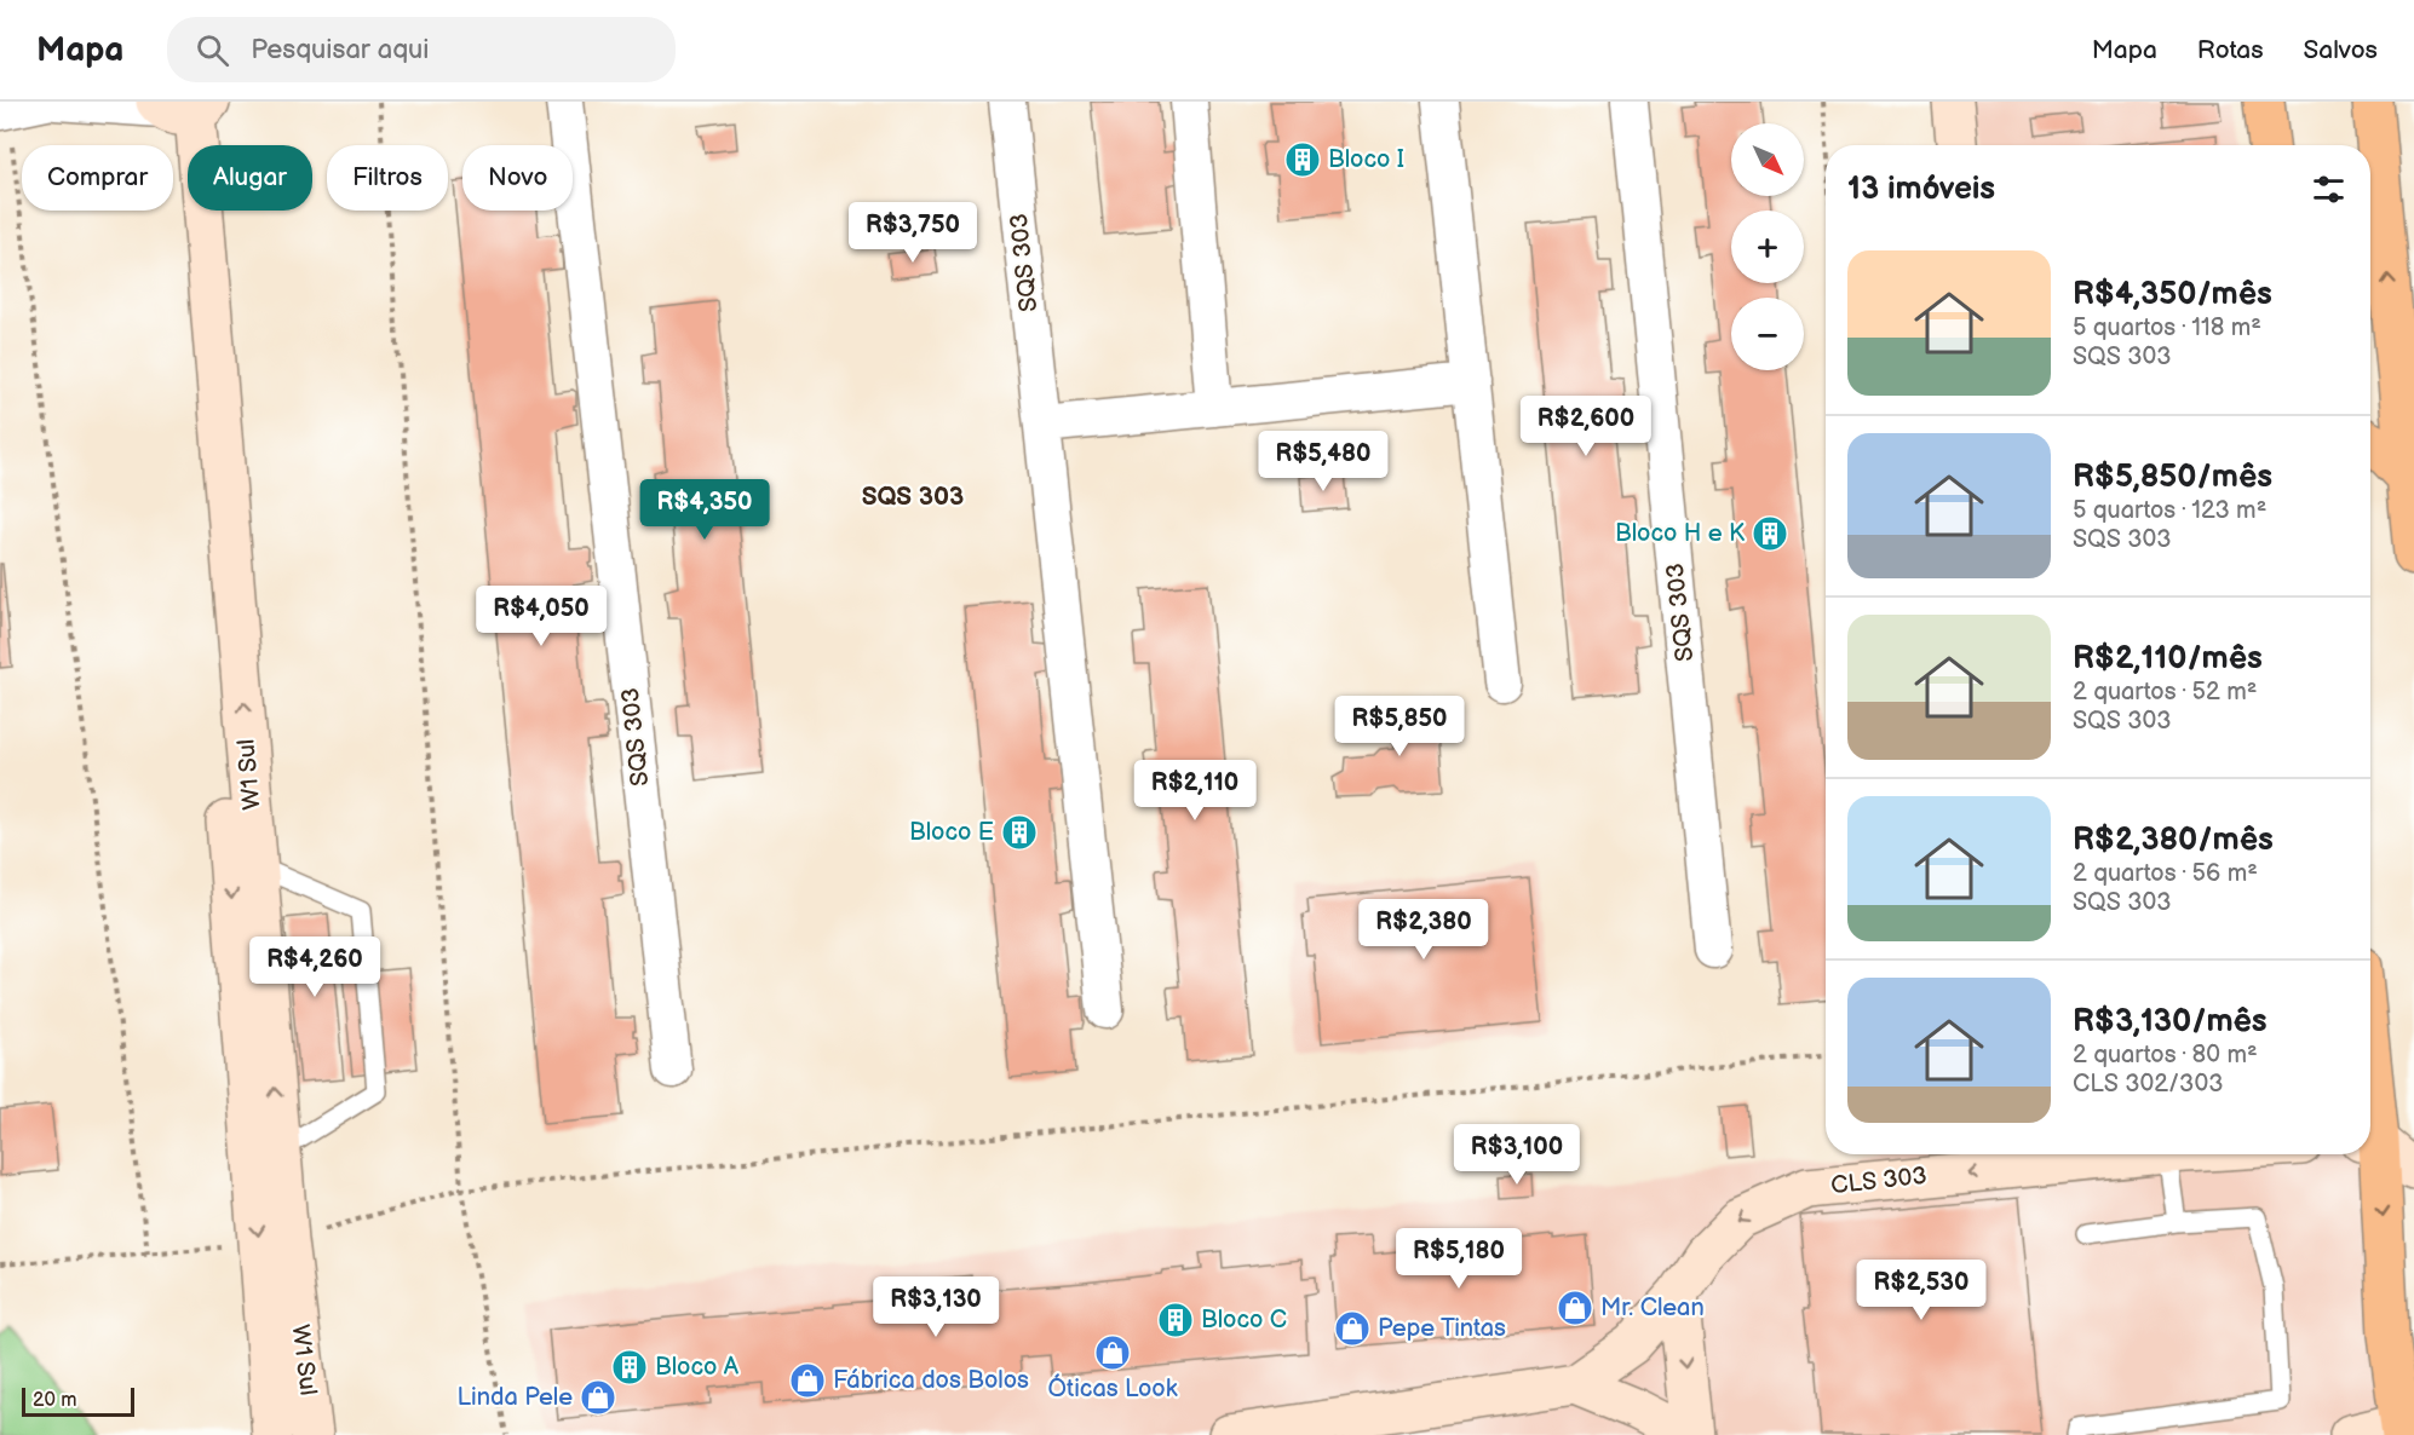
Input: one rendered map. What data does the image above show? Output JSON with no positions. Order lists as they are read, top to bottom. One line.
{"streets":{"street":["SQS 303","W1 Sul","CLS 303"]},"one_way":["CLS 303"],"districts":["SQS 303"],"places":{"building":["Bloco I","Bloco H e K","Bloco E","Bloco C","Bloco A"],"shop":["Mr. Clean","Pepe Tintas","Óticas Look","Fábrica dos Bolos","Linda Pele"]},"scale_bar":"20 m","north":"bottom right","page":{"header":"Mapa","search":"Pesquisar aqui","nav":["Mapa","Rotas","Salvos"],"map_buttons":["+","−"],"chip":["Comprar","Alugar","Filtros","Novo"],"heading":"13 imóveis","price":["R$3,750","R$2,600","R$5,480","R$4,350","R$4,050","R$5,850","R$2,110","R$2,380","R$4,260","R$3,100","R$5,180","R$2,530","R$3,130"],"list":[{"name":"R$4,350/mês","note":"5 quartos · 118 m² · SQS 303"},{"name":"R$5,850/mês","note":"5 quartos · 123 m² · SQS 303"},{"name":"R$2,110/mês","note":"2 quartos · 52 m² · SQS 303"},{"name":"R$2,380/mês","note":"2 quartos · 56 m² · SQS 303"},{"name":"R$3,130/mês","note":"2 quartos · 80 m² · CLS 302/303"}],"scale":"20 m"}}
